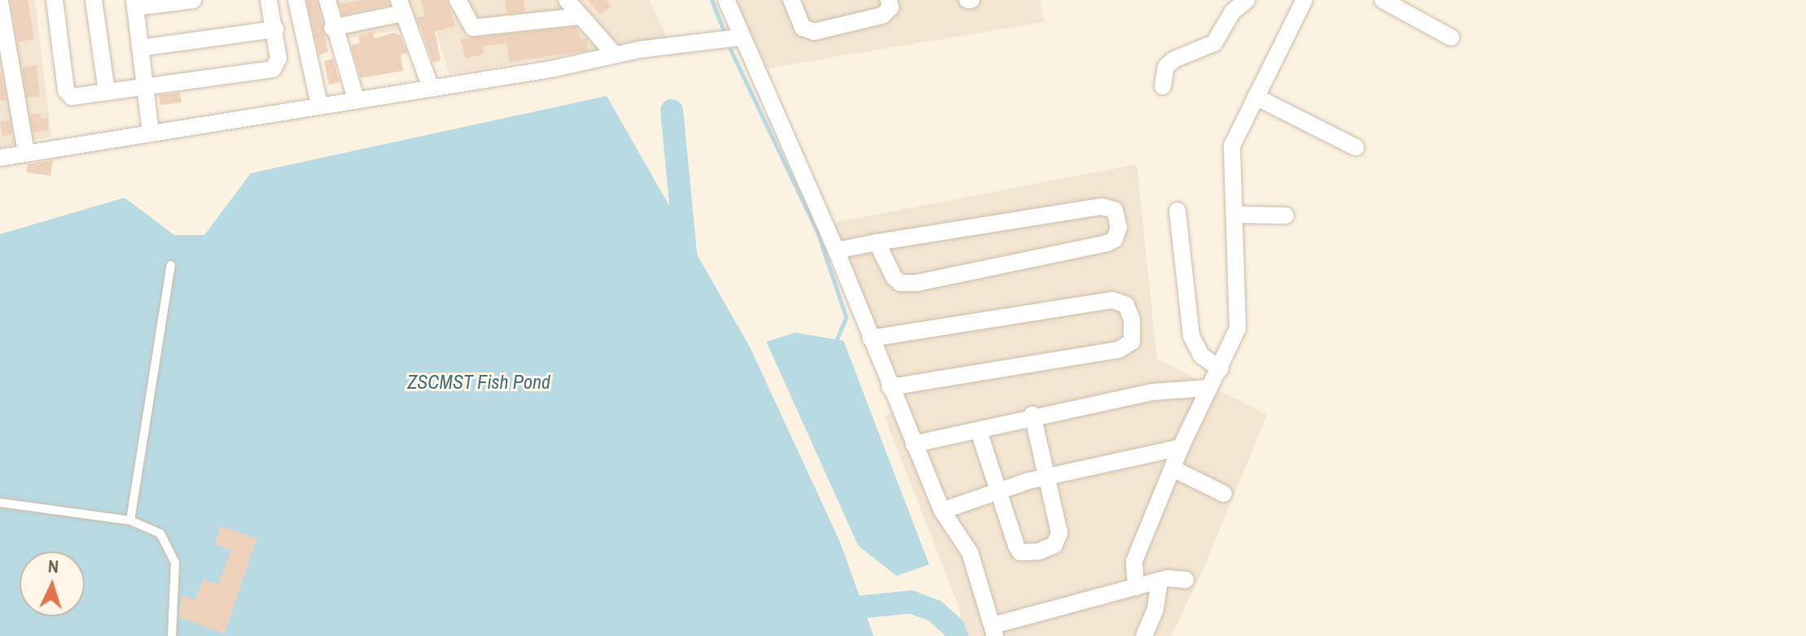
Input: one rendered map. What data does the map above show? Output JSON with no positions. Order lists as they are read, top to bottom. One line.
{"water":["ZSCMST Fish Pond"],"north":"top"}
